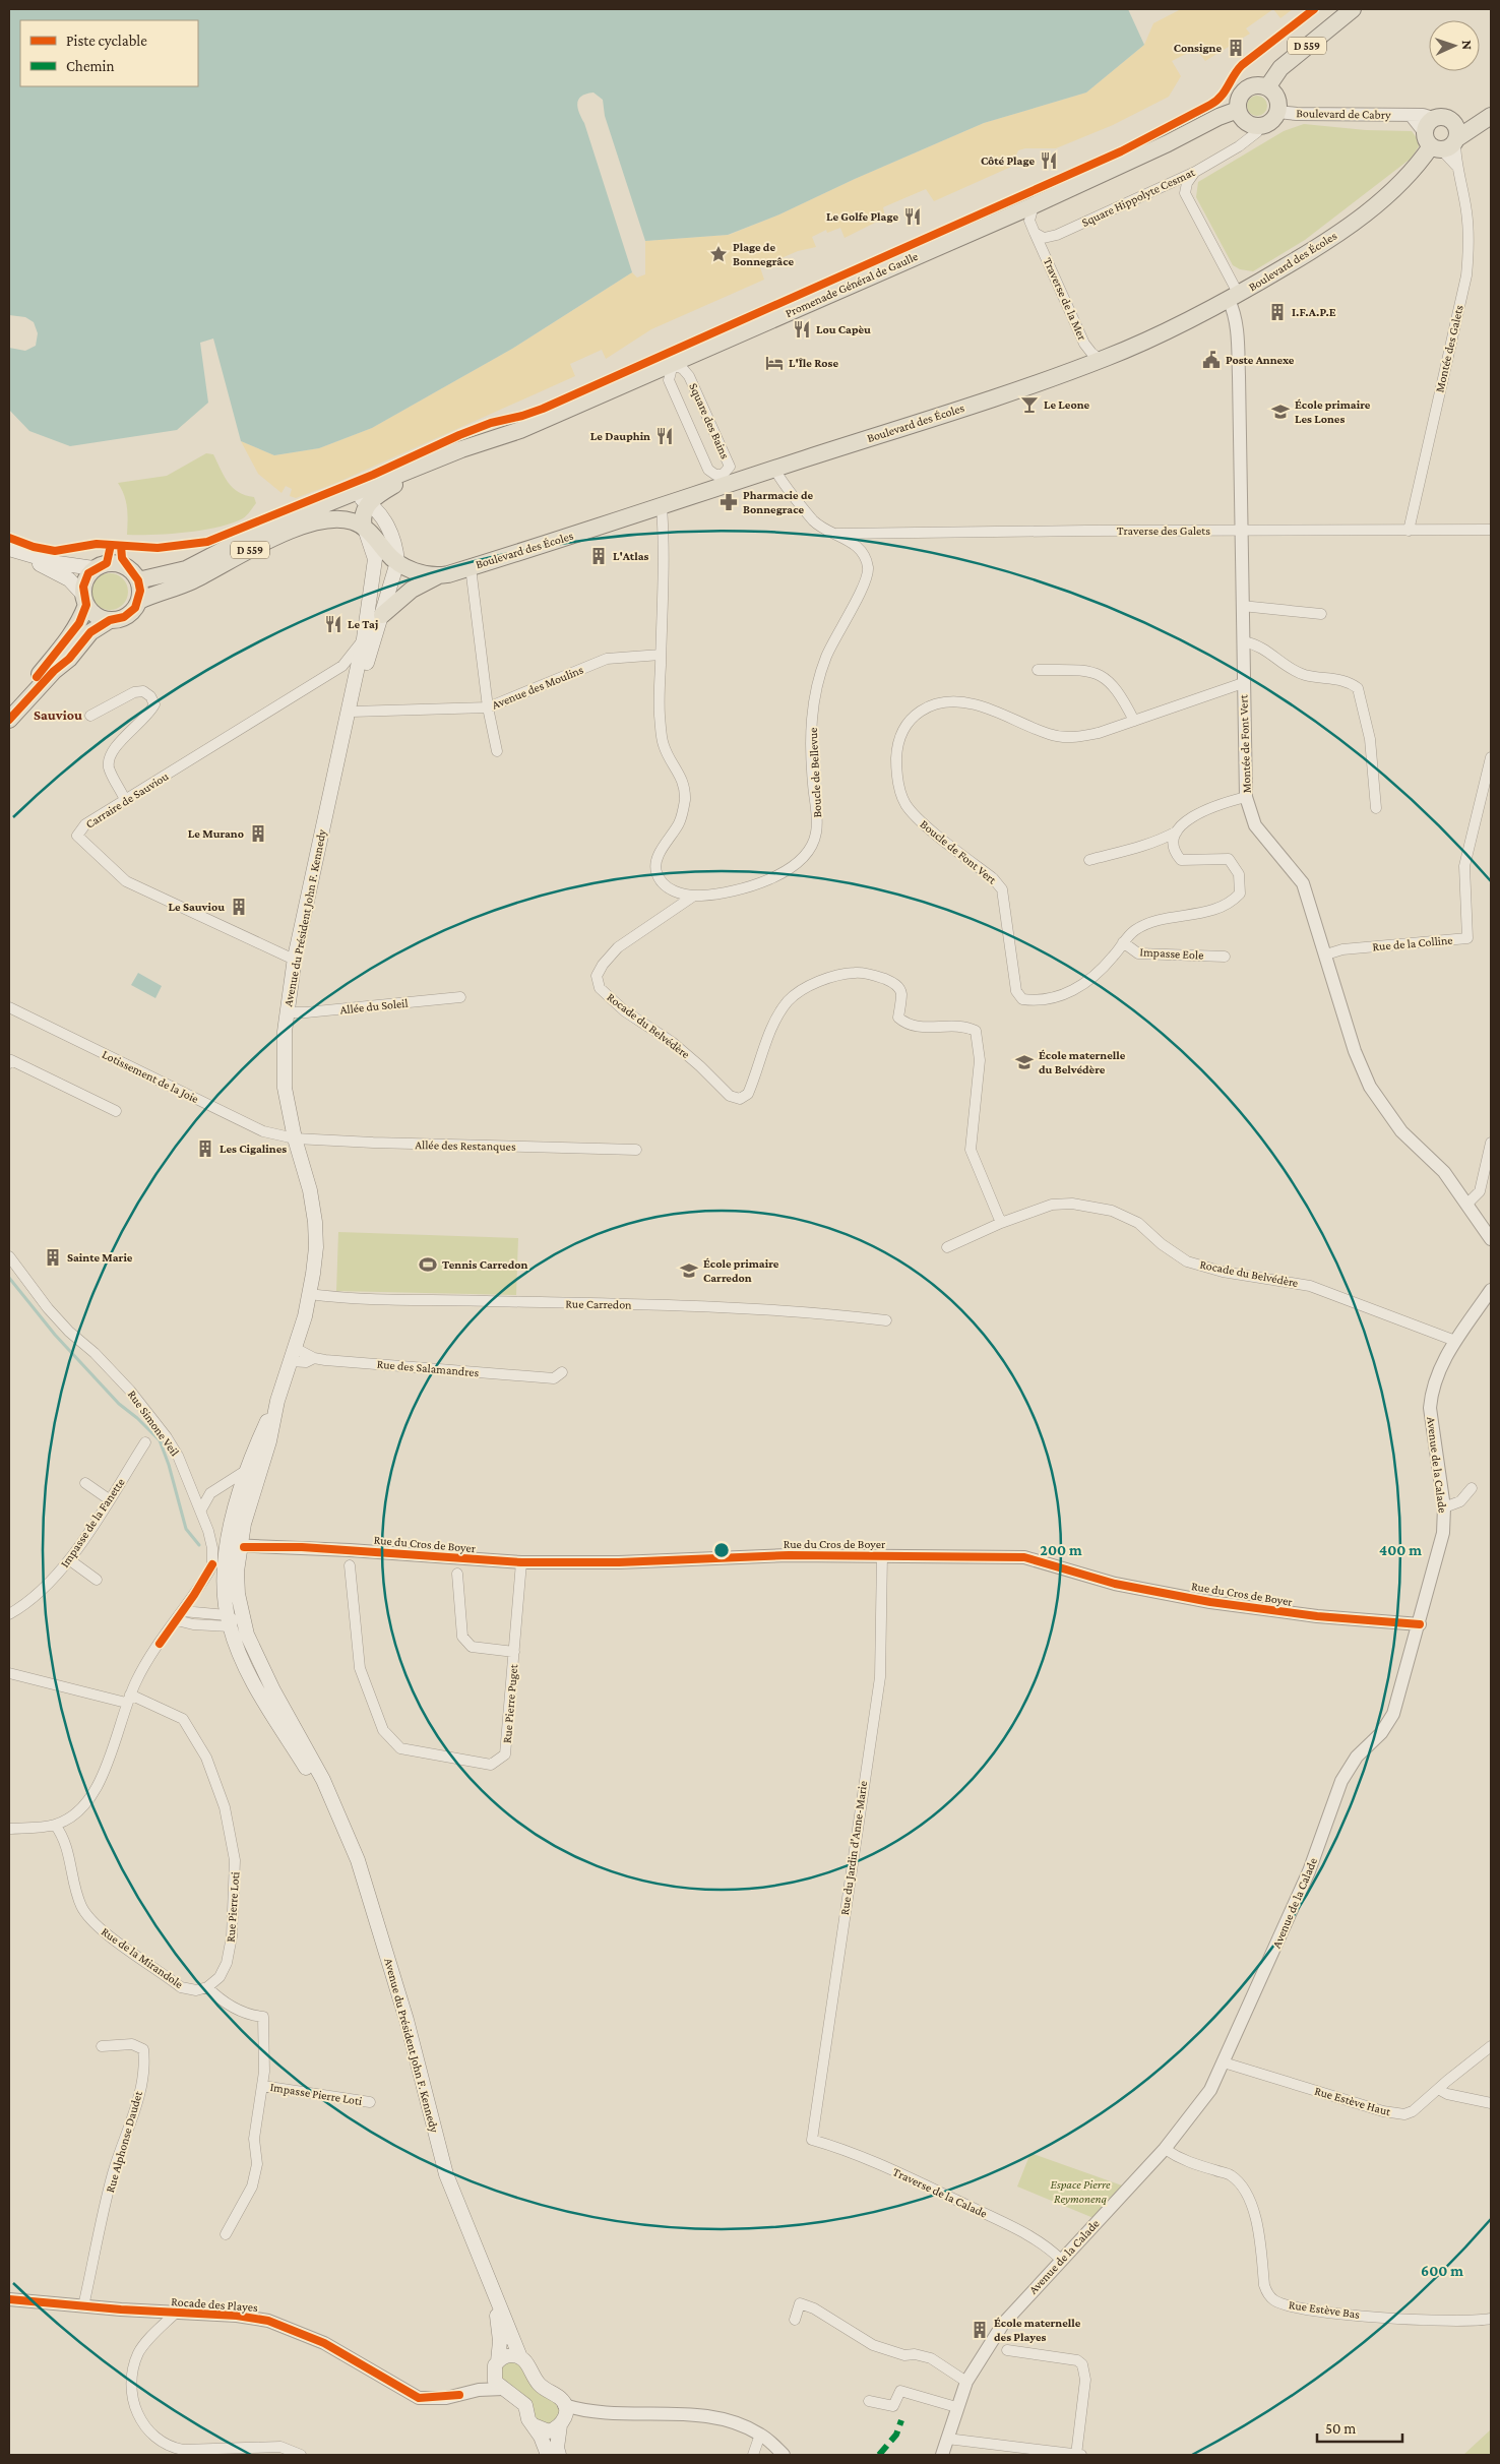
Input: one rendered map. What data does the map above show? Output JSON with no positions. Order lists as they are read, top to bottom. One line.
{"streets":{"main road":["D 559","Boulevard des Écoles","Promenade Général de Gaulle","Avenue du Président John F. Kennedy"],"street":["Boulevard de Cabry","Square Hippolyte Cesmat","Traverse de la Mer","Montée des Galets","Square des Bains","Traverse des Galets","Avenue des Moulins","Montée de Font Vert","Boucle de Bellevue","Carraire de Sauviou","Boucle de Font Vert","Rue de la Colline","Impasse Eole","Allée du Soleil","Rocade du Belvédère","Lotissement de la Joie","Allée des Restanques","Rue Carredon","Rue des Salamandres","Rue Simone Veil","Avenue de la Calade","Impasse de la Fanette","Rue du Cros de Boyer","Rue Pierre Puget","Rue du Jardin d'Anne-Marie","Rue Pierre Loti","Rue de la Mirandole","Impasse Pierre Loti","Rue Estève Haut","Rue Alphonse Daudet","Traverse de la Calade","Rocade des Playes","Rue Estève Bas"]},"crossings":[["D 559","Boulevard de Cabry"],["D 559","Square Hippolyte Cesmat"],["D 559","Boulevard des Écoles"],["D 559","Promenade Général de Gaulle"],["D 559","Avenue du Président John F. Kennedy"],["Boulevard de Cabry","Square Hippolyte Cesmat"],["Boulevard de Cabry","Boulevard des Écoles"],["Boulevard de Cabry","Promenade Général de Gaulle"],["Boulevard de Cabry","Montée des Galets"],["Square Hippolyte Cesmat","Promenade Général de Gaulle"],["Square Hippolyte Cesmat","Traverse de la Mer"],["Square Hippolyte Cesmat","Montée de Font Vert"],["Boulevard des Écoles","Traverse de la Mer"],["Boulevard des Écoles","Montée des Galets"],["Boulevard des Écoles","Square des Bains"],["Boulevard des Écoles","Montée de Font Vert"],["Boulevard des Écoles","Boucle de Bellevue"],["Boulevard des Écoles","Avenue du Président John F. Kennedy"],["Promenade Général de Gaulle","Square des Bains"],["Promenade Général de Gaulle","Avenue du Président John F. Kennedy"],["Montée des Galets","Traverse des Galets"],["Traverse des Galets","Montée de Font Vert"],["Traverse des Galets","Boucle de Bellevue"],["Avenue des Moulins","Boucle de Bellevue"],["Avenue des Moulins","Avenue du Président John F. Kennedy"],["Montée de Font Vert","Boucle de Font Vert"],["Montée de Font Vert","Rue de la Colline"],["Boucle de Bellevue","Rocade du Belvédère"],["Carraire de Sauviou","Avenue du Président John F. Kennedy"],["Boucle de Font Vert","Impasse Eole"],["Avenue du Président John F. Kennedy","Allée du Soleil"],["Avenue du Président John F. Kennedy","Lotissement de la Joie"],["Avenue du Président John F. Kennedy","Allée des Restanques"],["Avenue du Président John F. Kennedy","Rue Carredon"],["Avenue du Président John F. Kennedy","Rue des Salamandres"],["Avenue du Président John F. Kennedy","Rue du Cros de Boyer"],["Rocade du Belvédère","Avenue de la Calade"],["Lotissement de la Joie","Allée des Restanques"],["Rue Simone Veil","Rue Pierre Loti"],["Rue Simone Veil","Rue de la Mirandole"],["Avenue de la Calade","Rue du Cros de Boyer"],["Avenue de la Calade","Rue Estève Haut"],["Avenue de la Calade","Traverse de la Calade"],["Avenue de la Calade","Rue Estève Bas"],["Rue du Cros de Boyer","Rue Pierre Puget"],["Rue du Cros de Boyer","Rue du Jardin d'Anne-Marie"],["Rue du Jardin d'Anne-Marie","Traverse de la Calade"],["Rue Pierre Loti","Rue de la Mirandole"],["Rue Alphonse Daudet","Rocade des Playes"]],"districts":["Sauviou"],"parks":["Espace Pierre Reymonenq"],"places":{"building":["Consigne","I.F.A.P.E","L'Atlas","Le Murano","Le Sauviou","Les Cigalines","Sainte Marie","École maternelle des Playes"],"restaurant":["Côté Plage","Le Golfe Plage","Lou Capèu","Le Dauphin","Le Taj"],"place":["Plage de Bonnegrâce"],"public building":["Poste Annexe"],"hotel":["L'Île Rose"],"bar":["Le Leone"],"school or university":["École primaire Les Lones","École maternelle du Belvédère","École primaire Carredon"],"pharmacy":["Pharmacie de Bonnegrace"],"sports":["Tennis Carredon"]},"legend":["Piste cyclable","Chemin"],"scale_bar":"50 m","north":"right","rings":["200 m","400 m","600 m"]}
